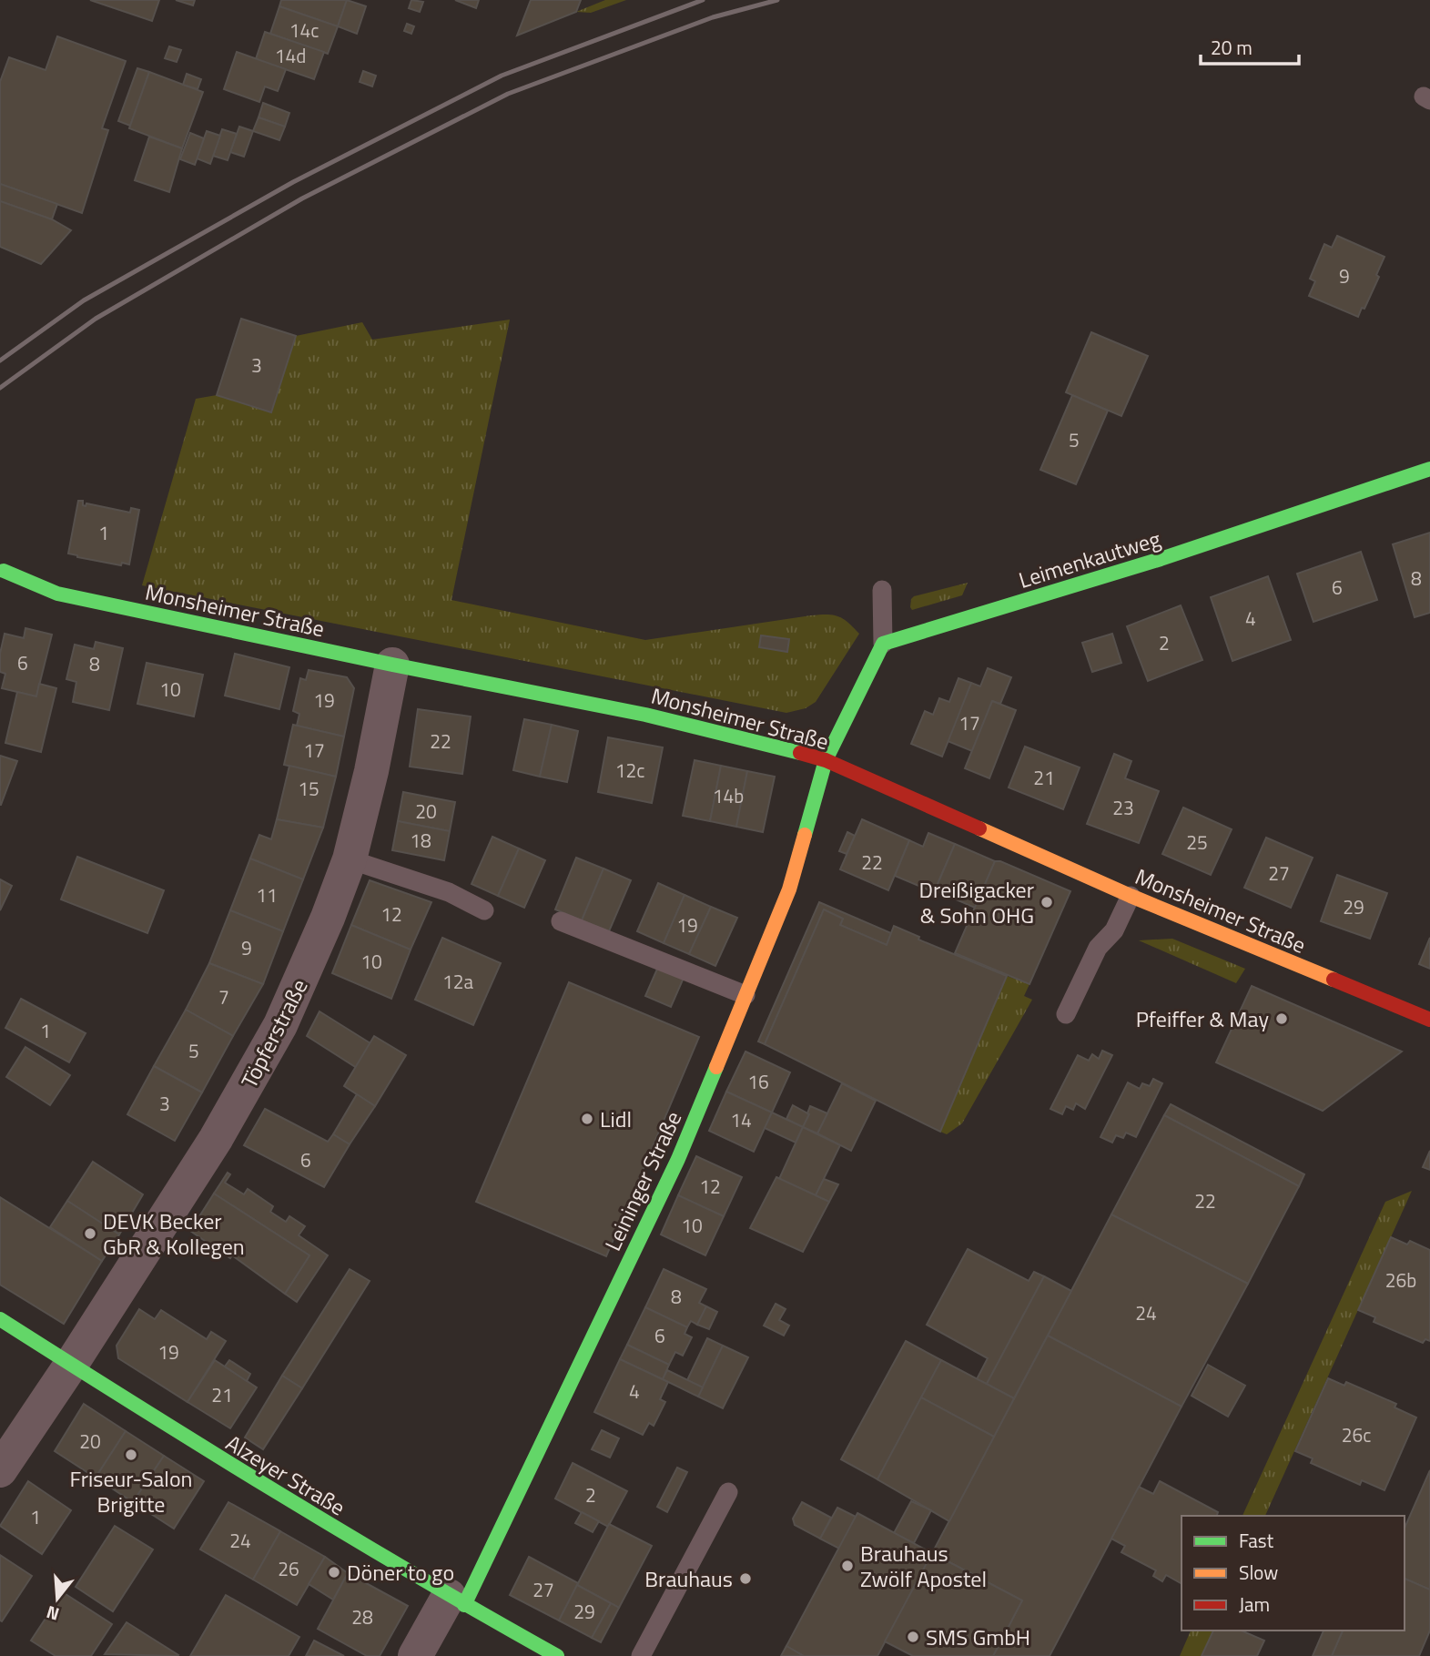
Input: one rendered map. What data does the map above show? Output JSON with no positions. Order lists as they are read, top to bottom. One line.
{"streets":{"street":["Leimenkautweg","Monsheimer Straße","Töpferstraße","Leininger Straße","Alzeyer Straße"]},"crossings":[["Monsheimer Straße","Töpferstraße"],["Monsheimer Straße","Leininger Straße"],["Töpferstraße","Alzeyer Straße"],["Leininger Straße","Alzeyer Straße"]],"places":["Dreißigacker & Sohn OHG","Pfeiffer & May","Lidl","DEVK Becker GbR & Kollegen","Friseur-Salon Brigitte","Brauhaus Zwölf Apostel","Döner to go","Brauhaus","SMS GmbH"],"house_numbers":["14c","14d","9","3","5","1","8","6","4","2","6","8","10","19","17","22","17","12c","21","15","14b","23","20","18","25","22","27","11","29","12","19","9","10","12a","7","1","5","16","3","14","6","12","22","10","26b","8","24","6","19","4","21","26c","20","2","1","24","26","27","29","28"],"legend":["Fast","Slow","Jam"],"scale_bar":"20 m","north":"bottom"}
